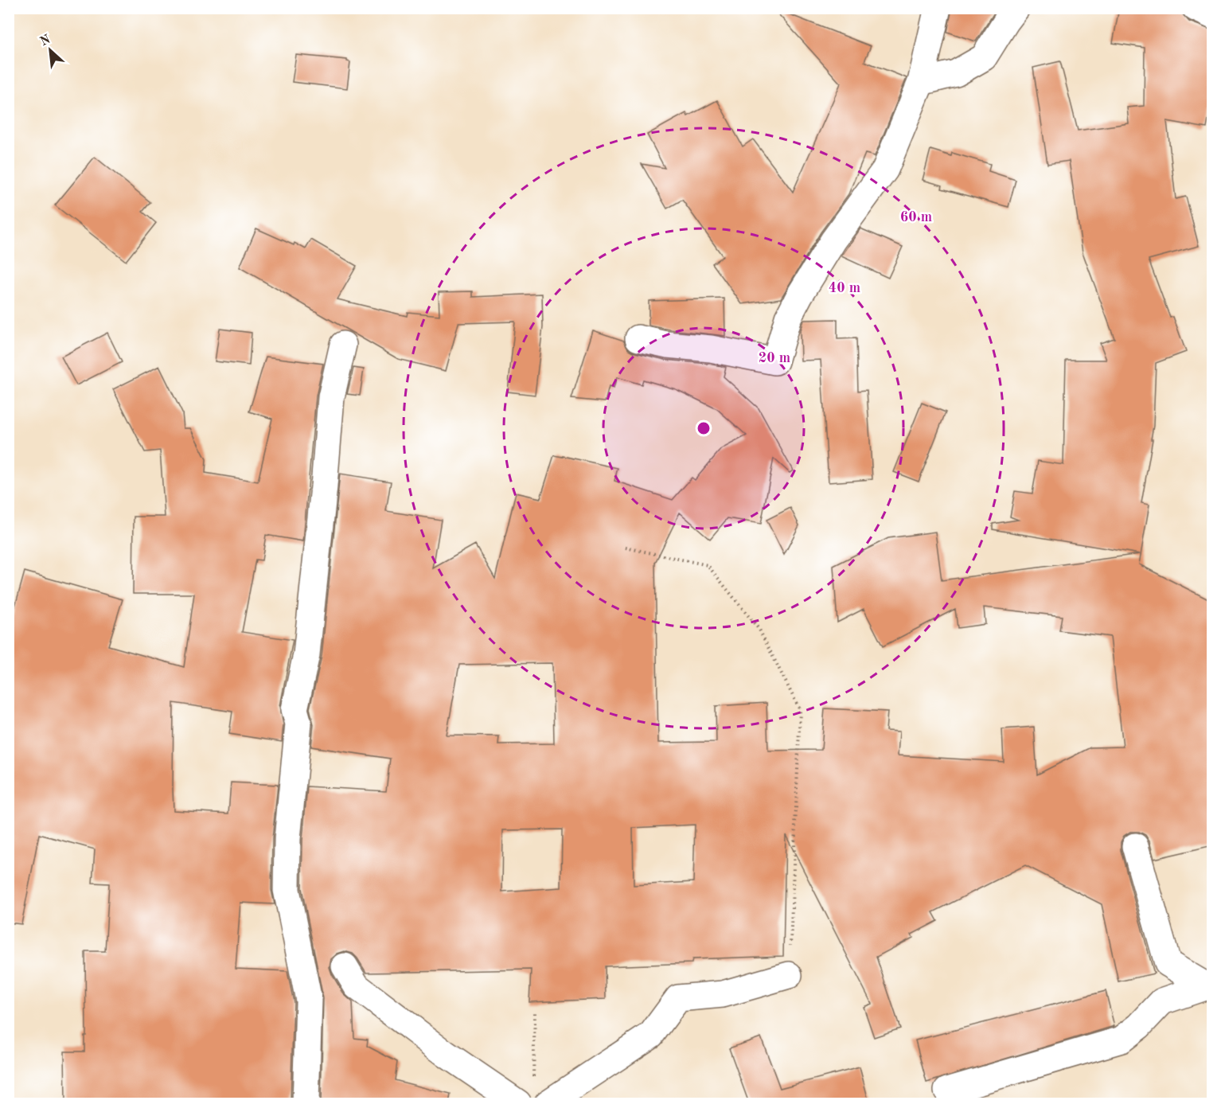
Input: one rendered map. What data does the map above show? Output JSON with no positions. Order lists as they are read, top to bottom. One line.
{"north":"top left","rings":["60 m","40 m","20 m"]}
